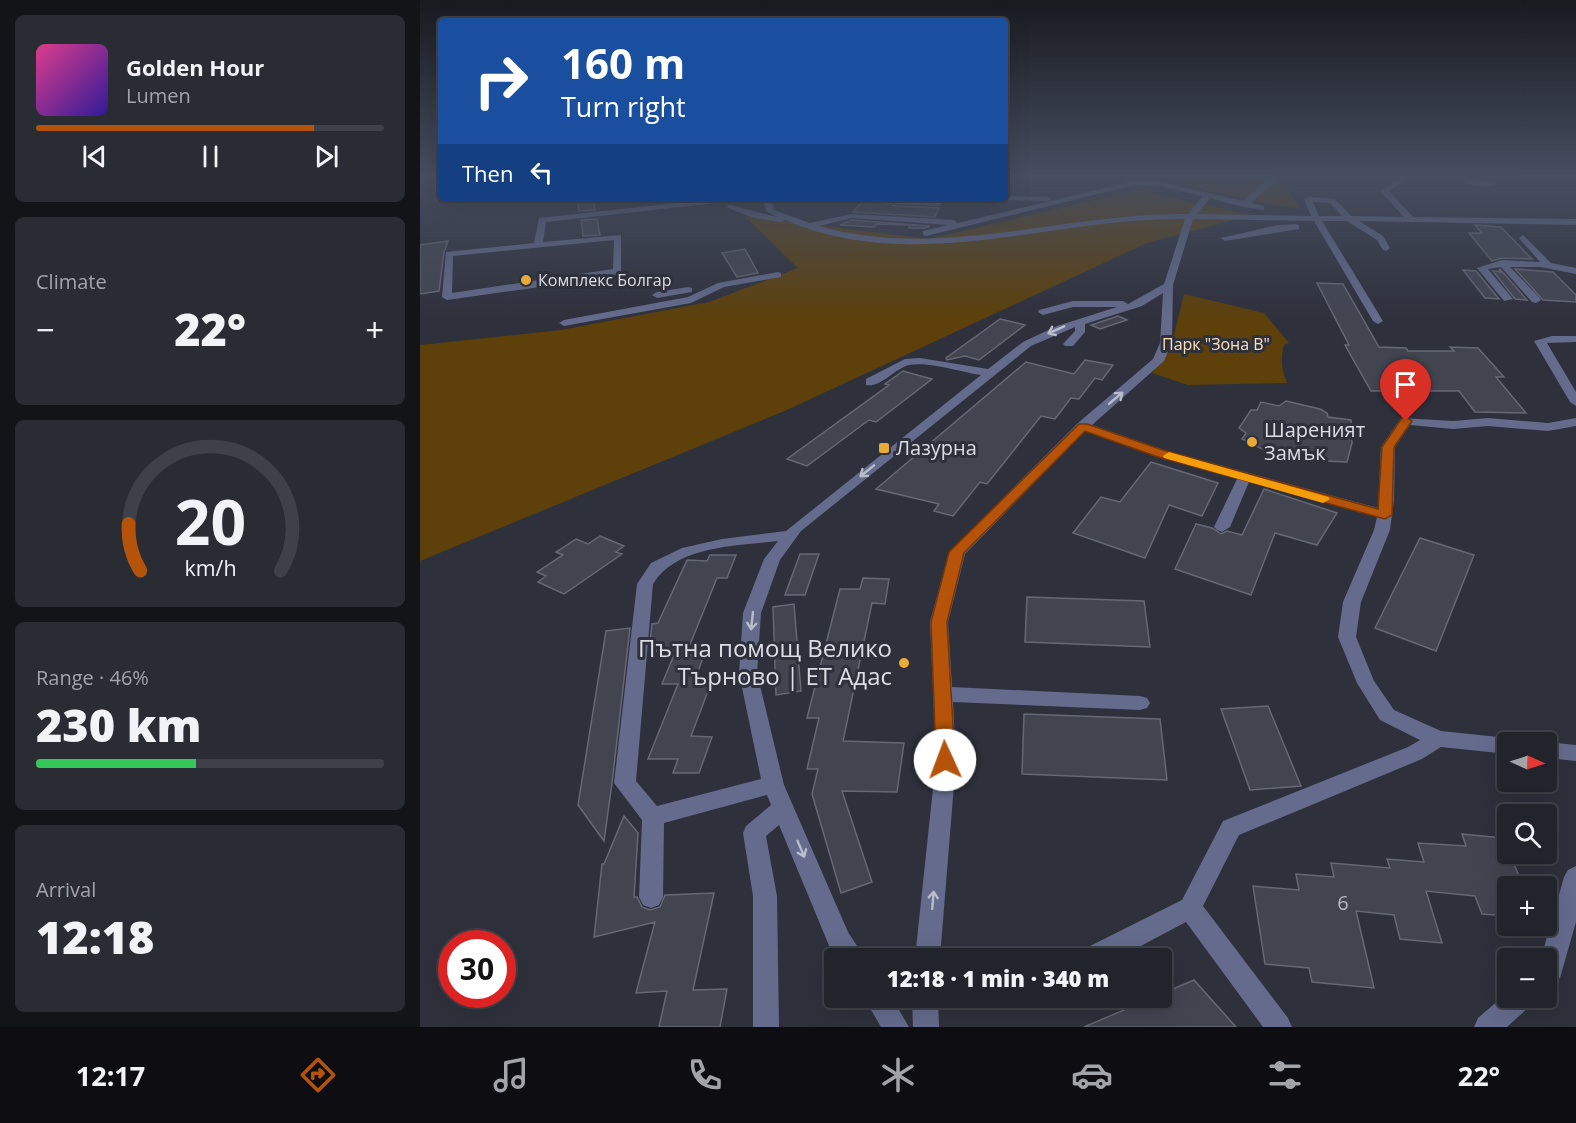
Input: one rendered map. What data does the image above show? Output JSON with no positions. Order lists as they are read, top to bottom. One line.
{"parks":["Парк \"Зона В\""],"places":{"other":["Комплекс Болгар","Шареният Замък","Пътна помощ Велико Търново | ЕТ Адас"],"transit":["Лазурна"]},"house_numbers":["6"],"north":"right","page":{"turn":["160 m","Turn right"],"song":["Golden Hour","Lumen"],"then":"Then","tile":["Climate",["Range · 46%","230 km"],["Arrival","12:18"]],"heat":["−","22°","+"],"map_buttons":["+","−"],"limit":"30","trip":"12:18 · 1 min · 340 m","tabs":["12:17","22°"],"gauge":["20","km/h"]}}
